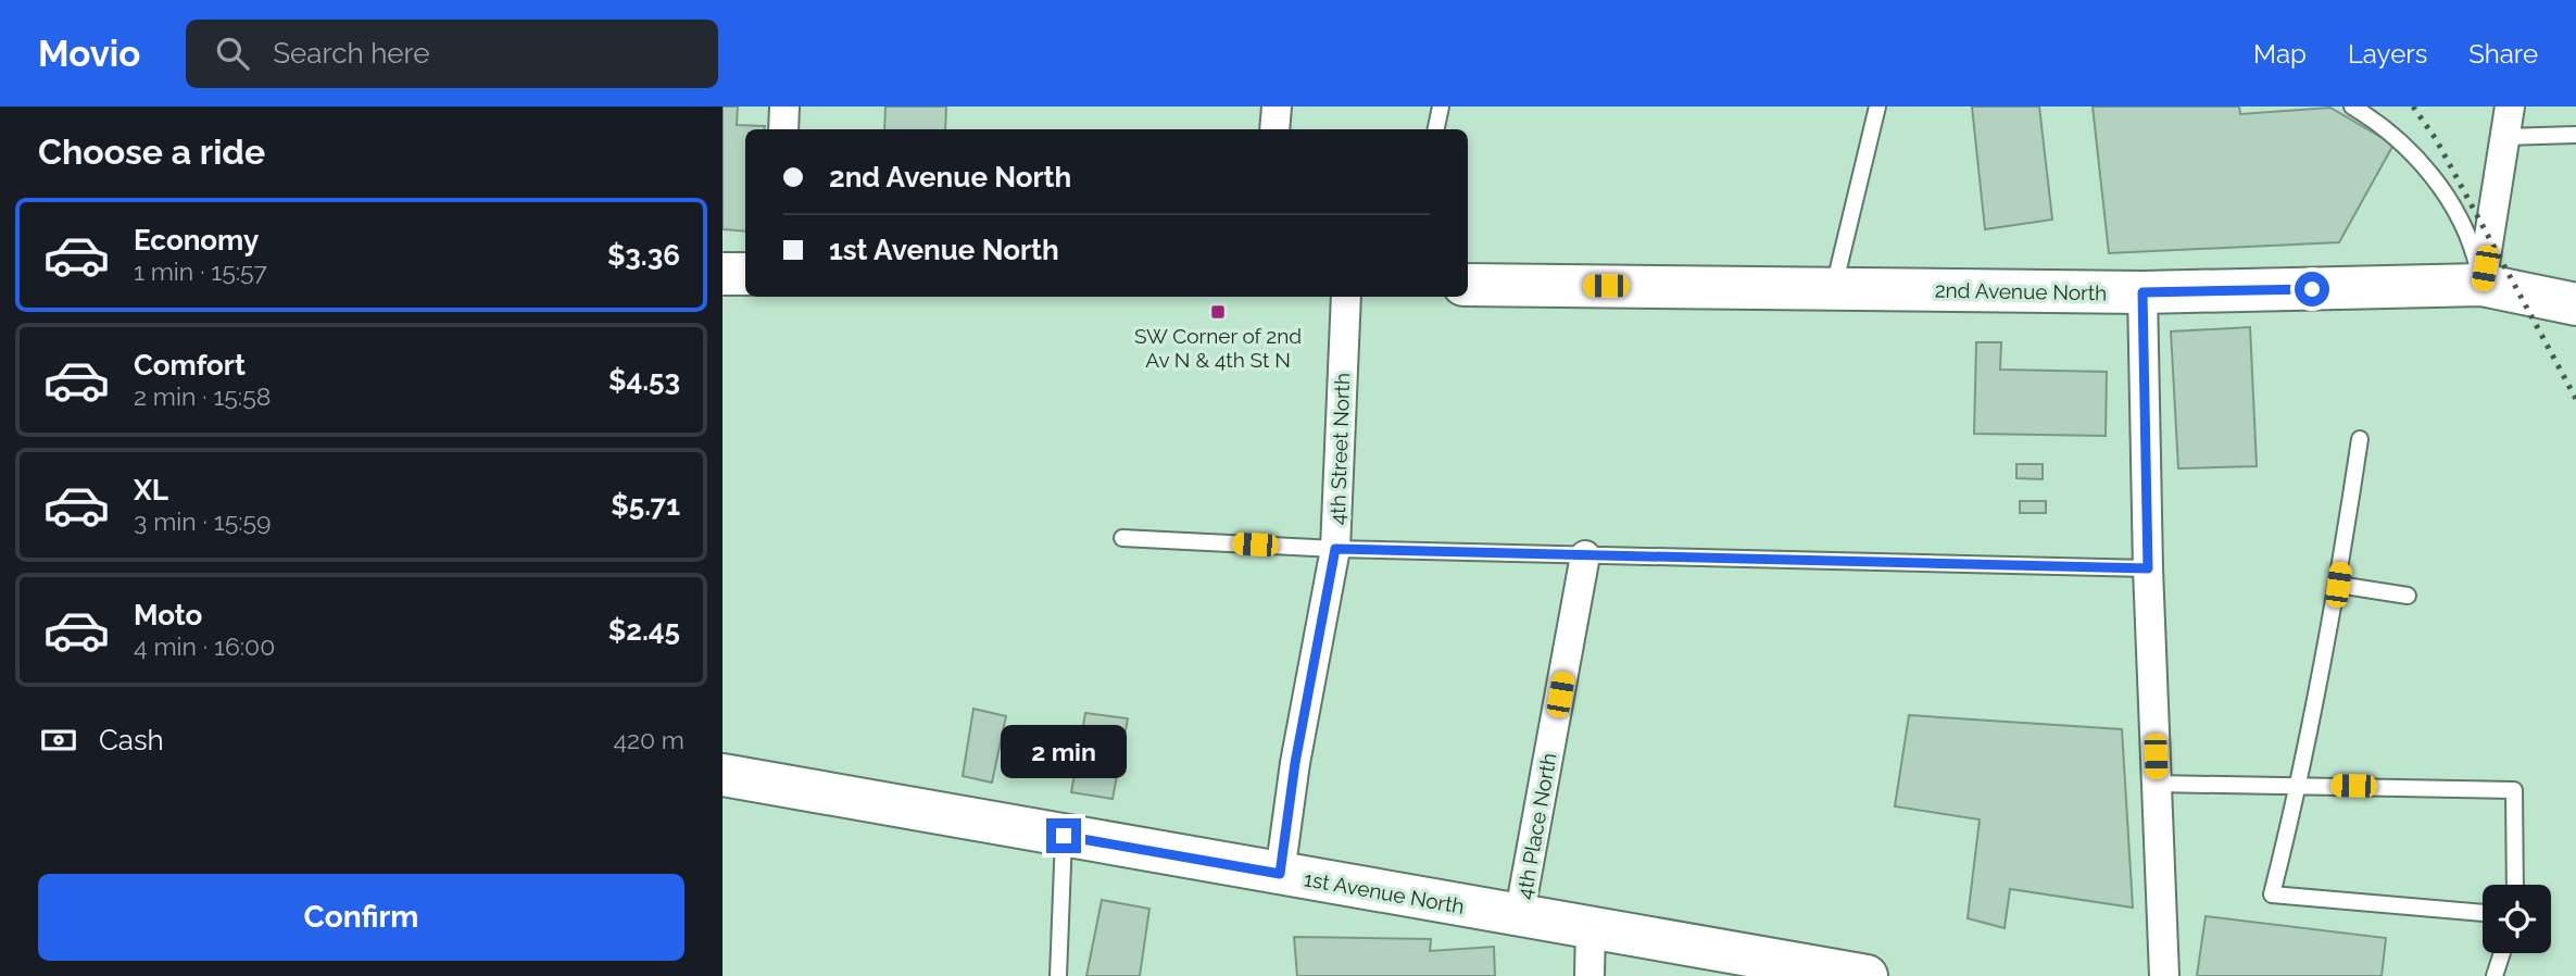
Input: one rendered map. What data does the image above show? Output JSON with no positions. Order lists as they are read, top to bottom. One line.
{"streets":{"street":["2nd Avenue North","4th Street North","4th Place North","1st Avenue North"]},"crossings":[["4th Street North","1st Avenue North"],["4th Place North","1st Avenue North"]],"places":{"transit":["SW Corner of 2nd Av N & 4th St N"]},"page":{"header":"Movio","search":"Search here","nav":["Map","Layers","Share"],"heading":"Choose a ride","banner":["2nd Avenue North","1st Avenue North"],"list":[{"name":"Economy","note":"1 min · 15:57","value":"$3.36"},{"name":"Comfort","note":"2 min · 15:58","value":"$4.53"},{"name":"XL","note":"3 min · 15:59","value":"$5.71"},{"name":"Moto","note":"4 min · 16:00","value":"$2.45"}],"pay":["Cash","420 m"],"bubble":"2 min","buttons":"Confirm"}}
